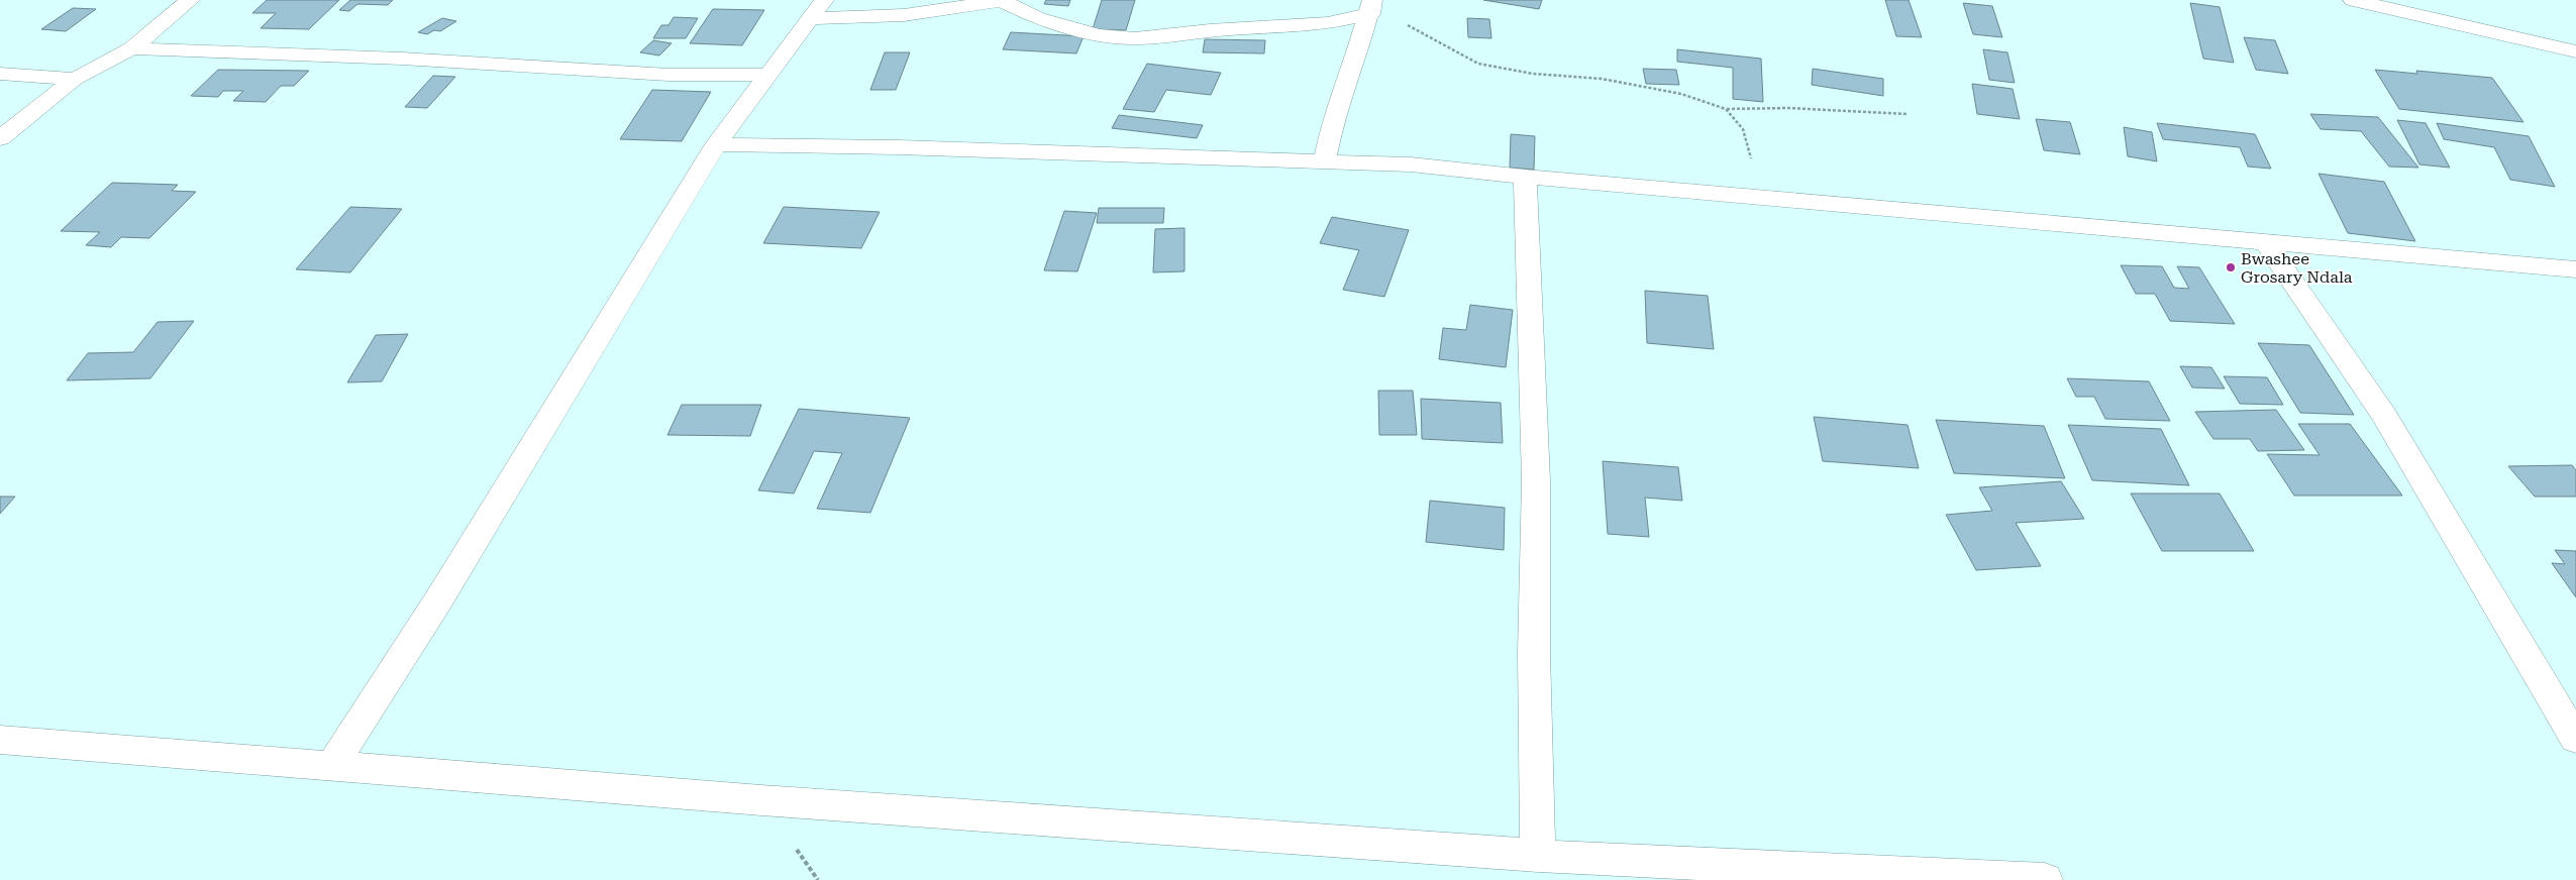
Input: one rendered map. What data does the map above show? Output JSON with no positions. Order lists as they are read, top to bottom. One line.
{"places":["Bwashee Grosary Ndala"]}
